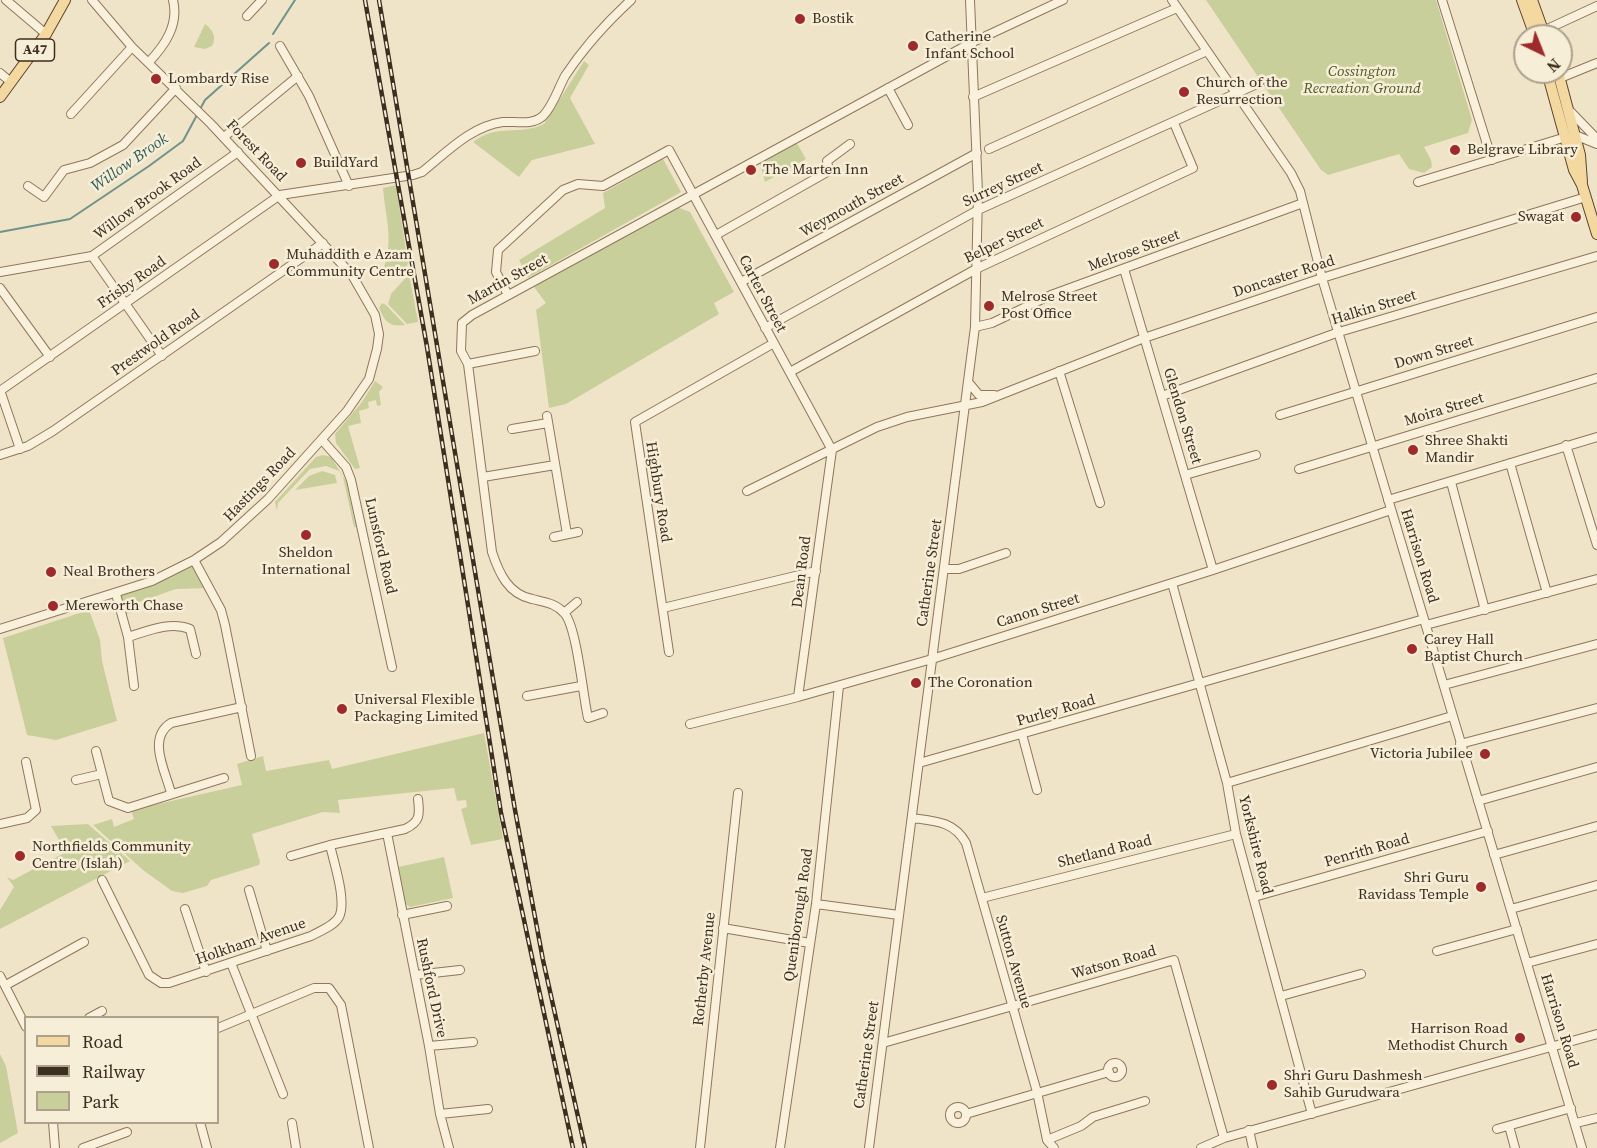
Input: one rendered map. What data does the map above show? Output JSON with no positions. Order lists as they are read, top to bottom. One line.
{"streets":{"main road":["A47"],"street":["Forest Road","Surrey Street","Willow Brook Road","Weymouth Street","Belper Street","Melrose Street","Doncaster Road","Martin Street","Frisby Road","Carter Street","Halkin Street","Prestwold Road","Down Street","Moira Street","Glendon Street","Hastings Road","Highbury Road","Lunsford Road","Harrison Road","Dean Road","Catherine Street","Canon Street","Purley Road","Yorkshire Road","Penrith Road","Shetland Road","Queniborough Road","Holkham Avenue","Sutton Avenue","Watson Road","Rotherby Avenue","Rushford Drive"]},"crossings":[["Forest Road","Willow Brook Road"],["Forest Road","Frisby Road"],["Forest Road","Prestwold Road"],["Forest Road","Hastings Road"],["Surrey Street","Belper Street"],["Surrey Street","Carter Street"],["Surrey Street","Harrison Road"],["Surrey Street","Catherine Street"],["Weymouth Street","Carter Street"],["Weymouth Street","Catherine Street"],["Belper Street","Carter Street"],["Belper Street","Catherine Street"],["Melrose Street","Glendon Street"],["Melrose Street","Harrison Road"],["Melrose Street","Catherine Street"],["Doncaster Road","Carter Street"],["Doncaster Road","Glendon Street"],["Doncaster Road","Harrison Road"],["Doncaster Road","Dean Road"],["Doncaster Road","Catherine Street"],["Martin Street","Carter Street"],["Martin Street","Catherine Street"],["Carter Street","Highbury Road"],["Carter Street","Dean Road"],["Halkin Street","Glendon Street"],["Halkin Street","Harrison Road"],["Down Street","Harrison Road"],["Moira Street","Harrison Road"],["Glendon Street","Canon Street"],["Hastings Road","Lunsford Road"],["Harrison Road","Canon Street"],["Harrison Road","Purley Road"],["Harrison Road","Penrith Road"],["Dean Road","Canon Street"],["Catherine Street","Canon Street"],["Catherine Street","Purley Road"],["Catherine Street","Sutton Avenue"],["Catherine Street","Watson Road"],["Canon Street","Yorkshire Road"],["Canon Street","Queniborough Road"],["Purley Road","Yorkshire Road"],["Yorkshire Road","Penrith Road"],["Yorkshire Road","Shetland Road"],["Shetland Road","Sutton Avenue"],["Sutton Avenue","Watson Road"]],"water":["Willow Brook"],"parks":["Cossington Recreation Ground"],"places":["Bostik","Catherine Infant School","Lombardy Rise","Church of the Resurrection","Belgrave Library","BuildYard","The Marten Inn","Swagat","Muhaddith e Azam Community Centre","Melrose Street Post Office","Shree Shakti Mandir","Sheldon International","Neal Brothers","Mereworth Chase","Carey Hall Baptist Church","The Coronation","Universal Flexible Packaging Limited","Victoria Jubilee","Northfields Community Centre (Islah)","Shri Guru Ravidass Temple","Harrison Road Methodist Church","Shri Guru Dashmesh Sahib Gurudwara"],"legend":["Road","Railway","Park"],"north":"bottom right"}
